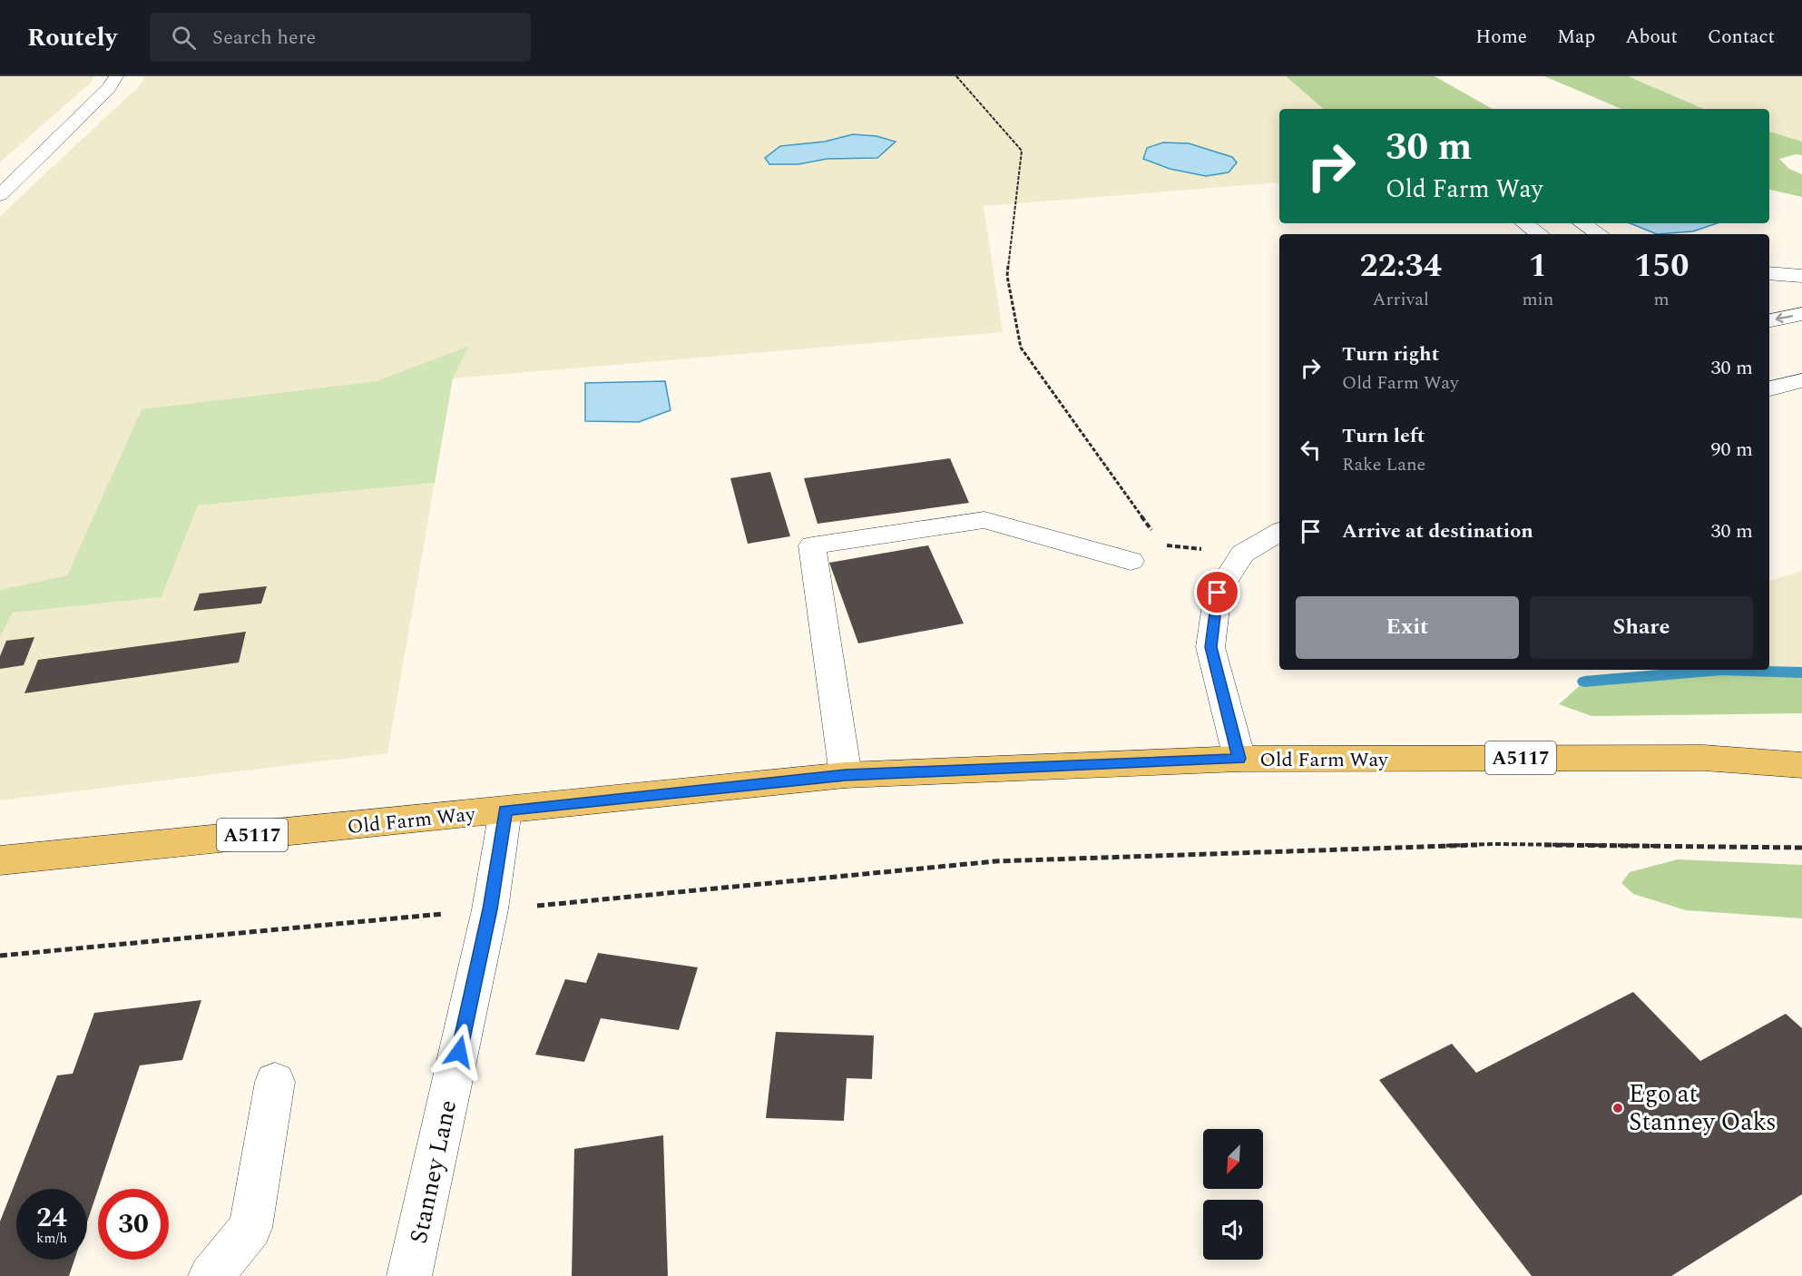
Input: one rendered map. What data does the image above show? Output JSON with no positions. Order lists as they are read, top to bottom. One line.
{"streets":{"main road":["A5117","Old Farm Way"],"street":["Stanney Lane"]},"crossings":[["Old Farm Way","Stanney Lane"]],"places":["Ego at Stanney Oaks"],"north":"bottom left","page":{"header":"Routely","search":"Search here","nav":["Home","Map","About","Contact"],"turn":["30 m","Old Farm Way"],"eta":["22:34","Arrival","1","min","150","m"],"list":[{"name":"Turn right","note":"Old Farm Way","value":"30 m"},{"name":"Turn left","note":"Rake Lane","value":"90 m"},{"name":"Arrive at destination","value":"30 m"}],"buttons":["Exit","Share"],"speed":"24 km/h","limit":"30"}}
